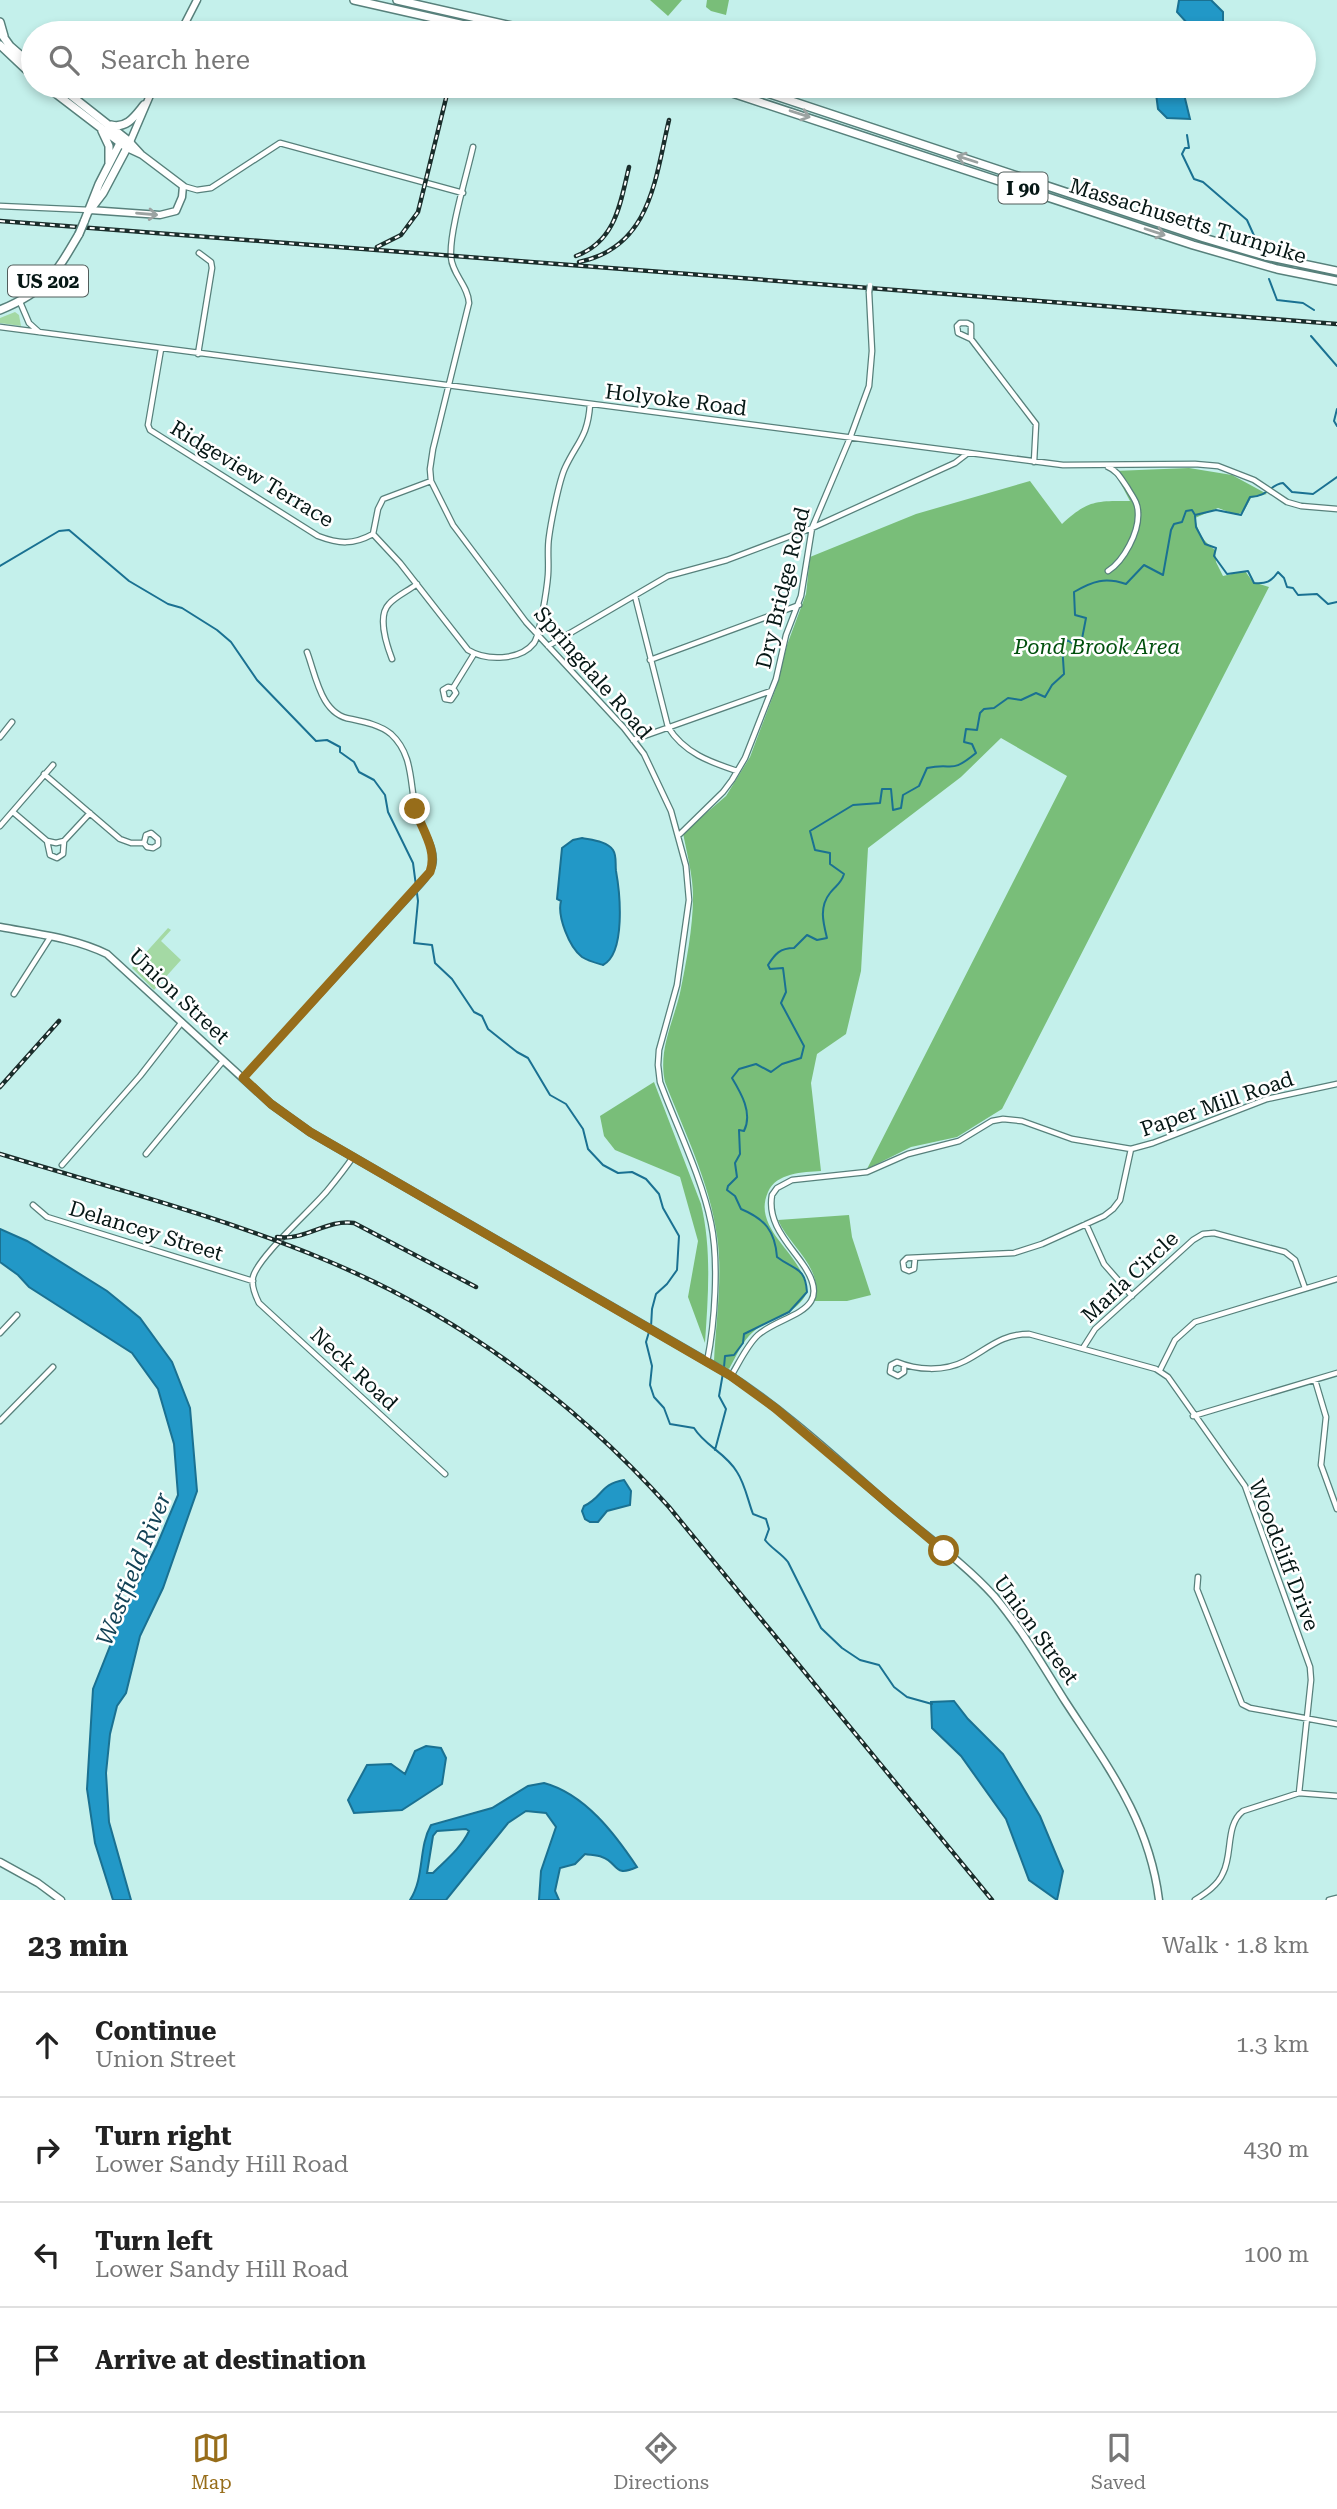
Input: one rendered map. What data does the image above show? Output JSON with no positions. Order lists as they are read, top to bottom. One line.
{"streets":{"highway":["I 90","Massachusetts Turnpike","US 202"],"main road":["Union Street"],"street":["Holyoke Road","Ridgeview Terrace","Dry Bridge Road","Springdale Road","Paper Mill Road","Delancey Street","Marla Circle","Neck Road","Woodcliff Drive"]},"crossings":[["Holyoke Road","Ridgeview Terrace"],["Holyoke Road","Dry Bridge Road"],["Dry Bridge Road","Springdale Road"],["Springdale Road","Union Street"],["Union Street","Paper Mill Road"],["Delancey Street","Neck Road"]],"water":["Westfield River"],"parks":["Pond Brook Area"],"page":{"search":"Search here","heading":["23 min","Walk · 1.8 km"],"list":[["Continue","Union Street","1.3 km"],["Turn right","Lower Sandy Hill Road","430 m"],["Turn left","Lower Sandy Hill Road","100 m"],"Arrive at destination"],"nav":["Map","Directions","Saved"]}}
